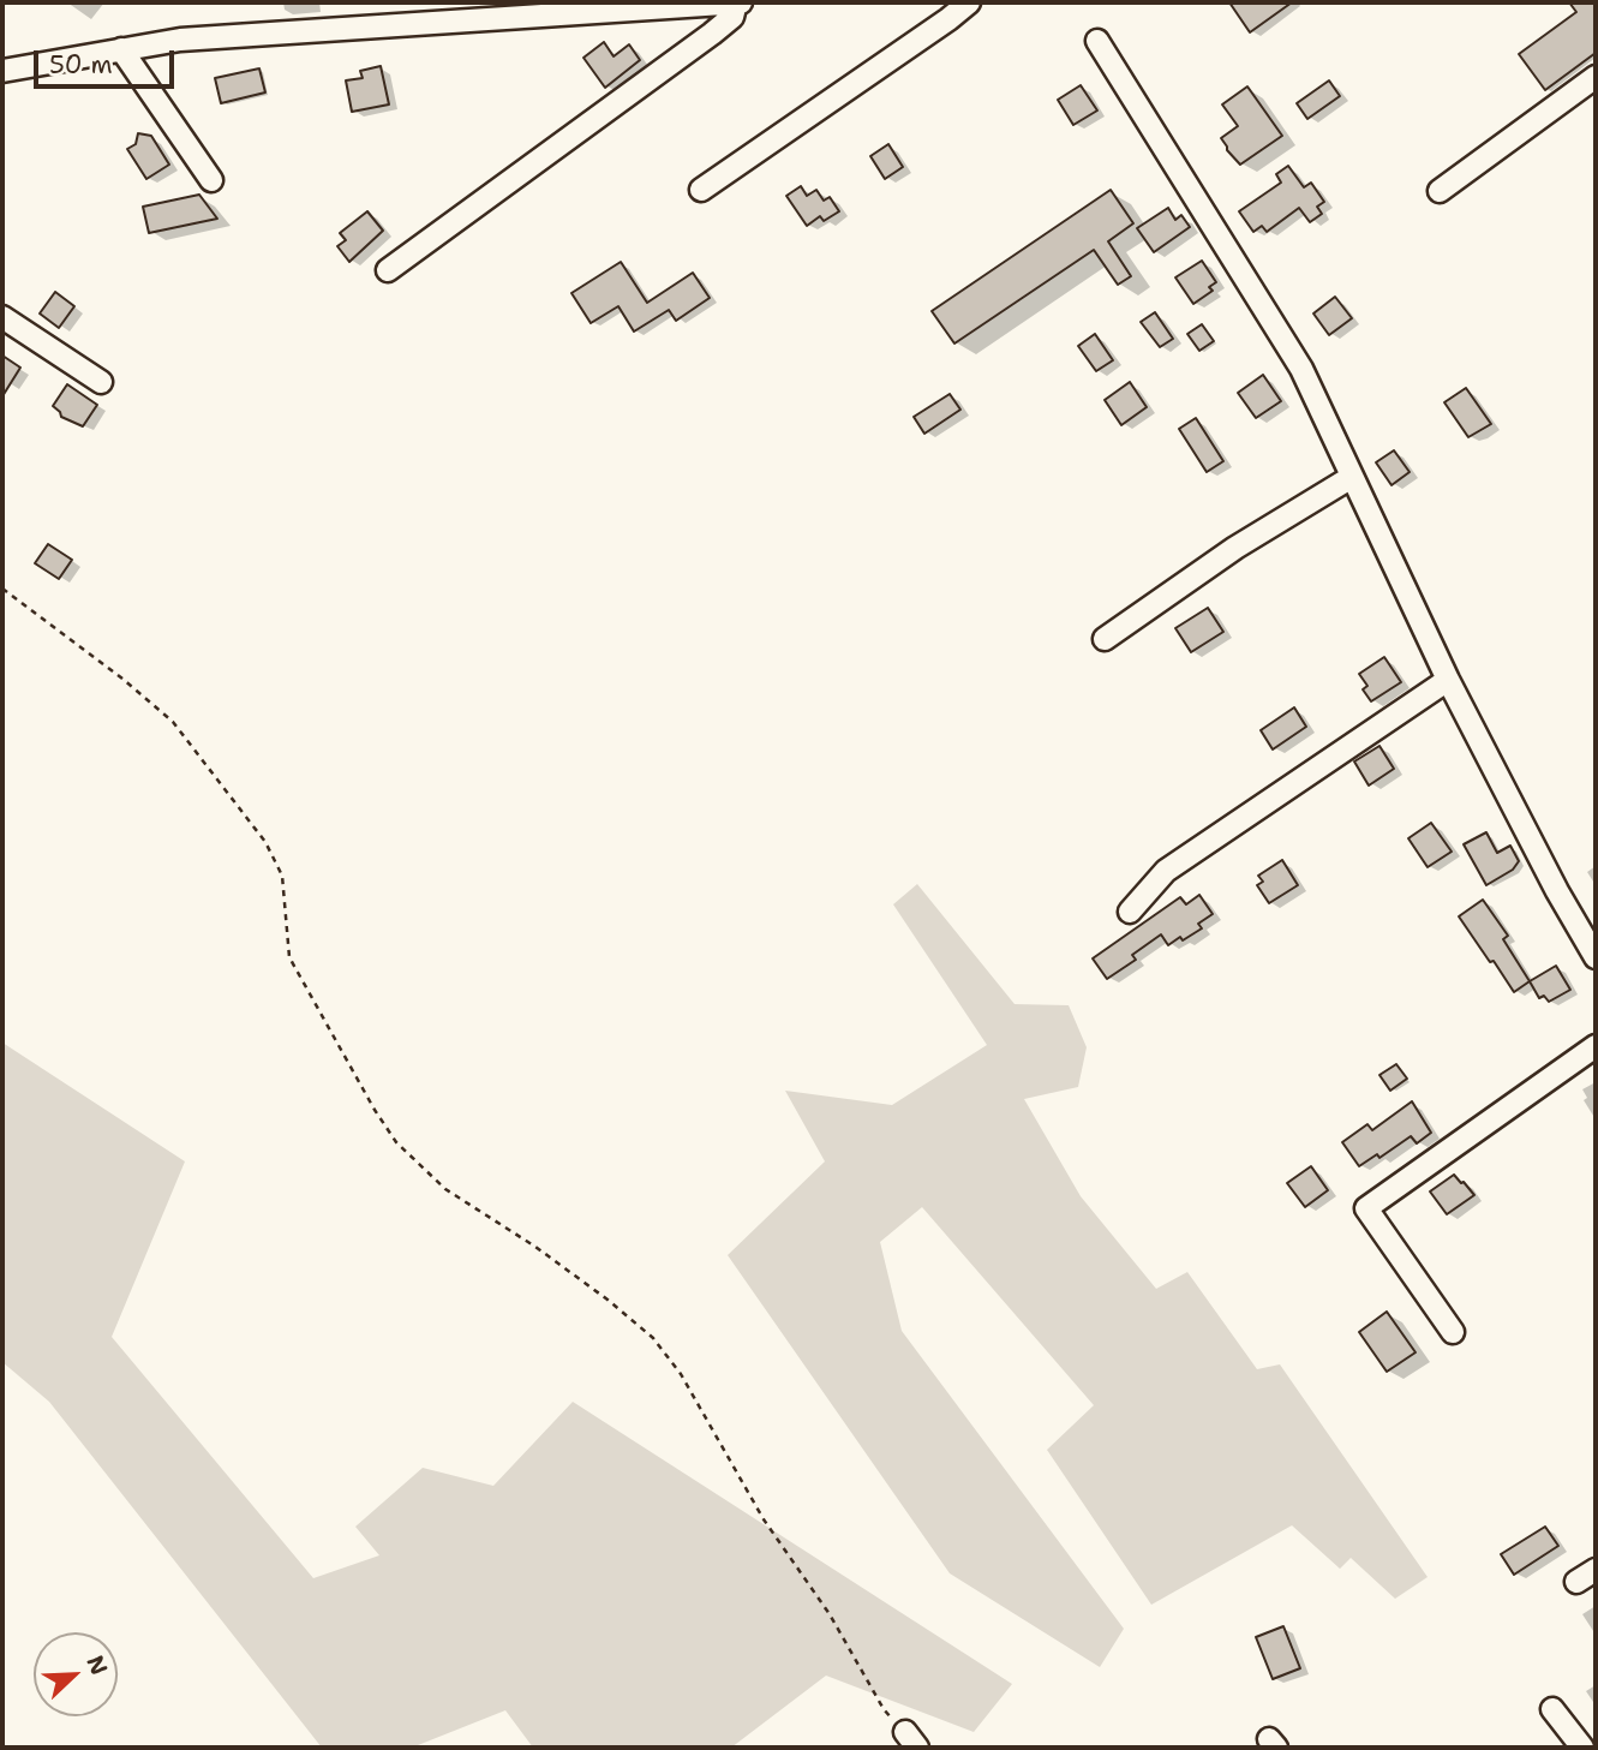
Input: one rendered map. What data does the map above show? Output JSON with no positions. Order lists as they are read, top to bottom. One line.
{"scale_bar":"50 m","north":"top right"}
